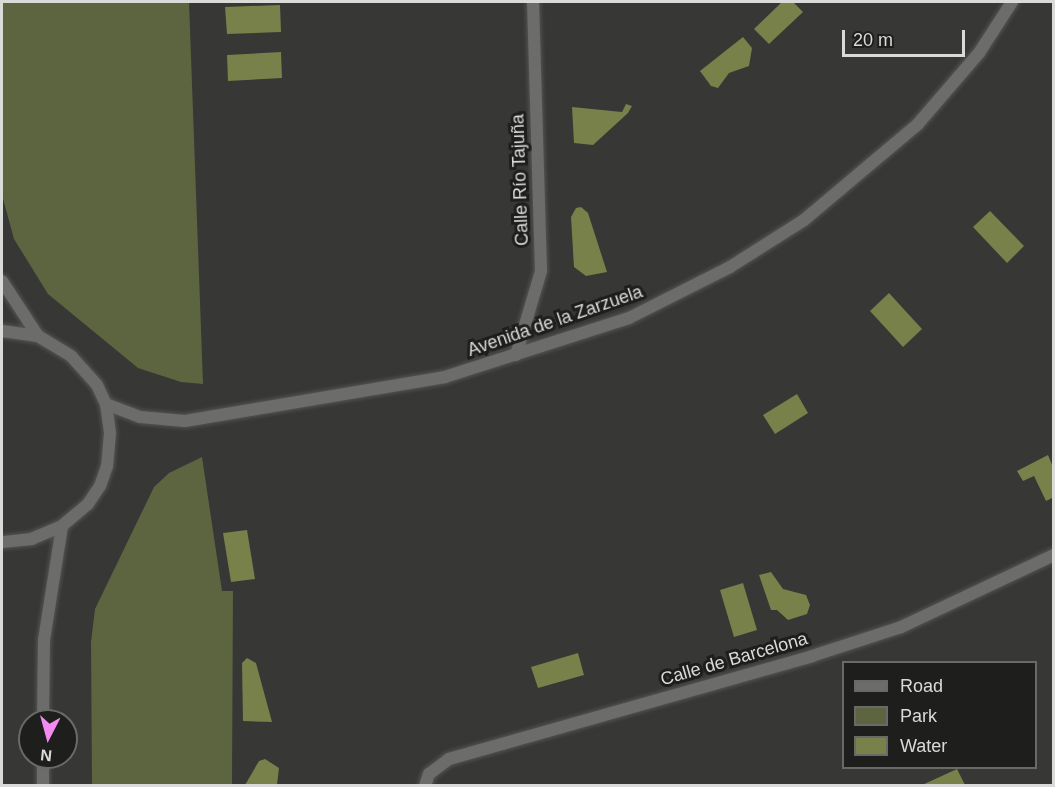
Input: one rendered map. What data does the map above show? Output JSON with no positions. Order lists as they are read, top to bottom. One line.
{"streets":{"street":["Calle Río Tajuña","Avenida de la Zarzuela","Calle de Barcelona"]},"crossings":[["Calle Río Tajuña","Avenida de la Zarzuela"]],"legend":["Road","Park","Water"],"scale_bar":"20 m","north":"bottom"}
